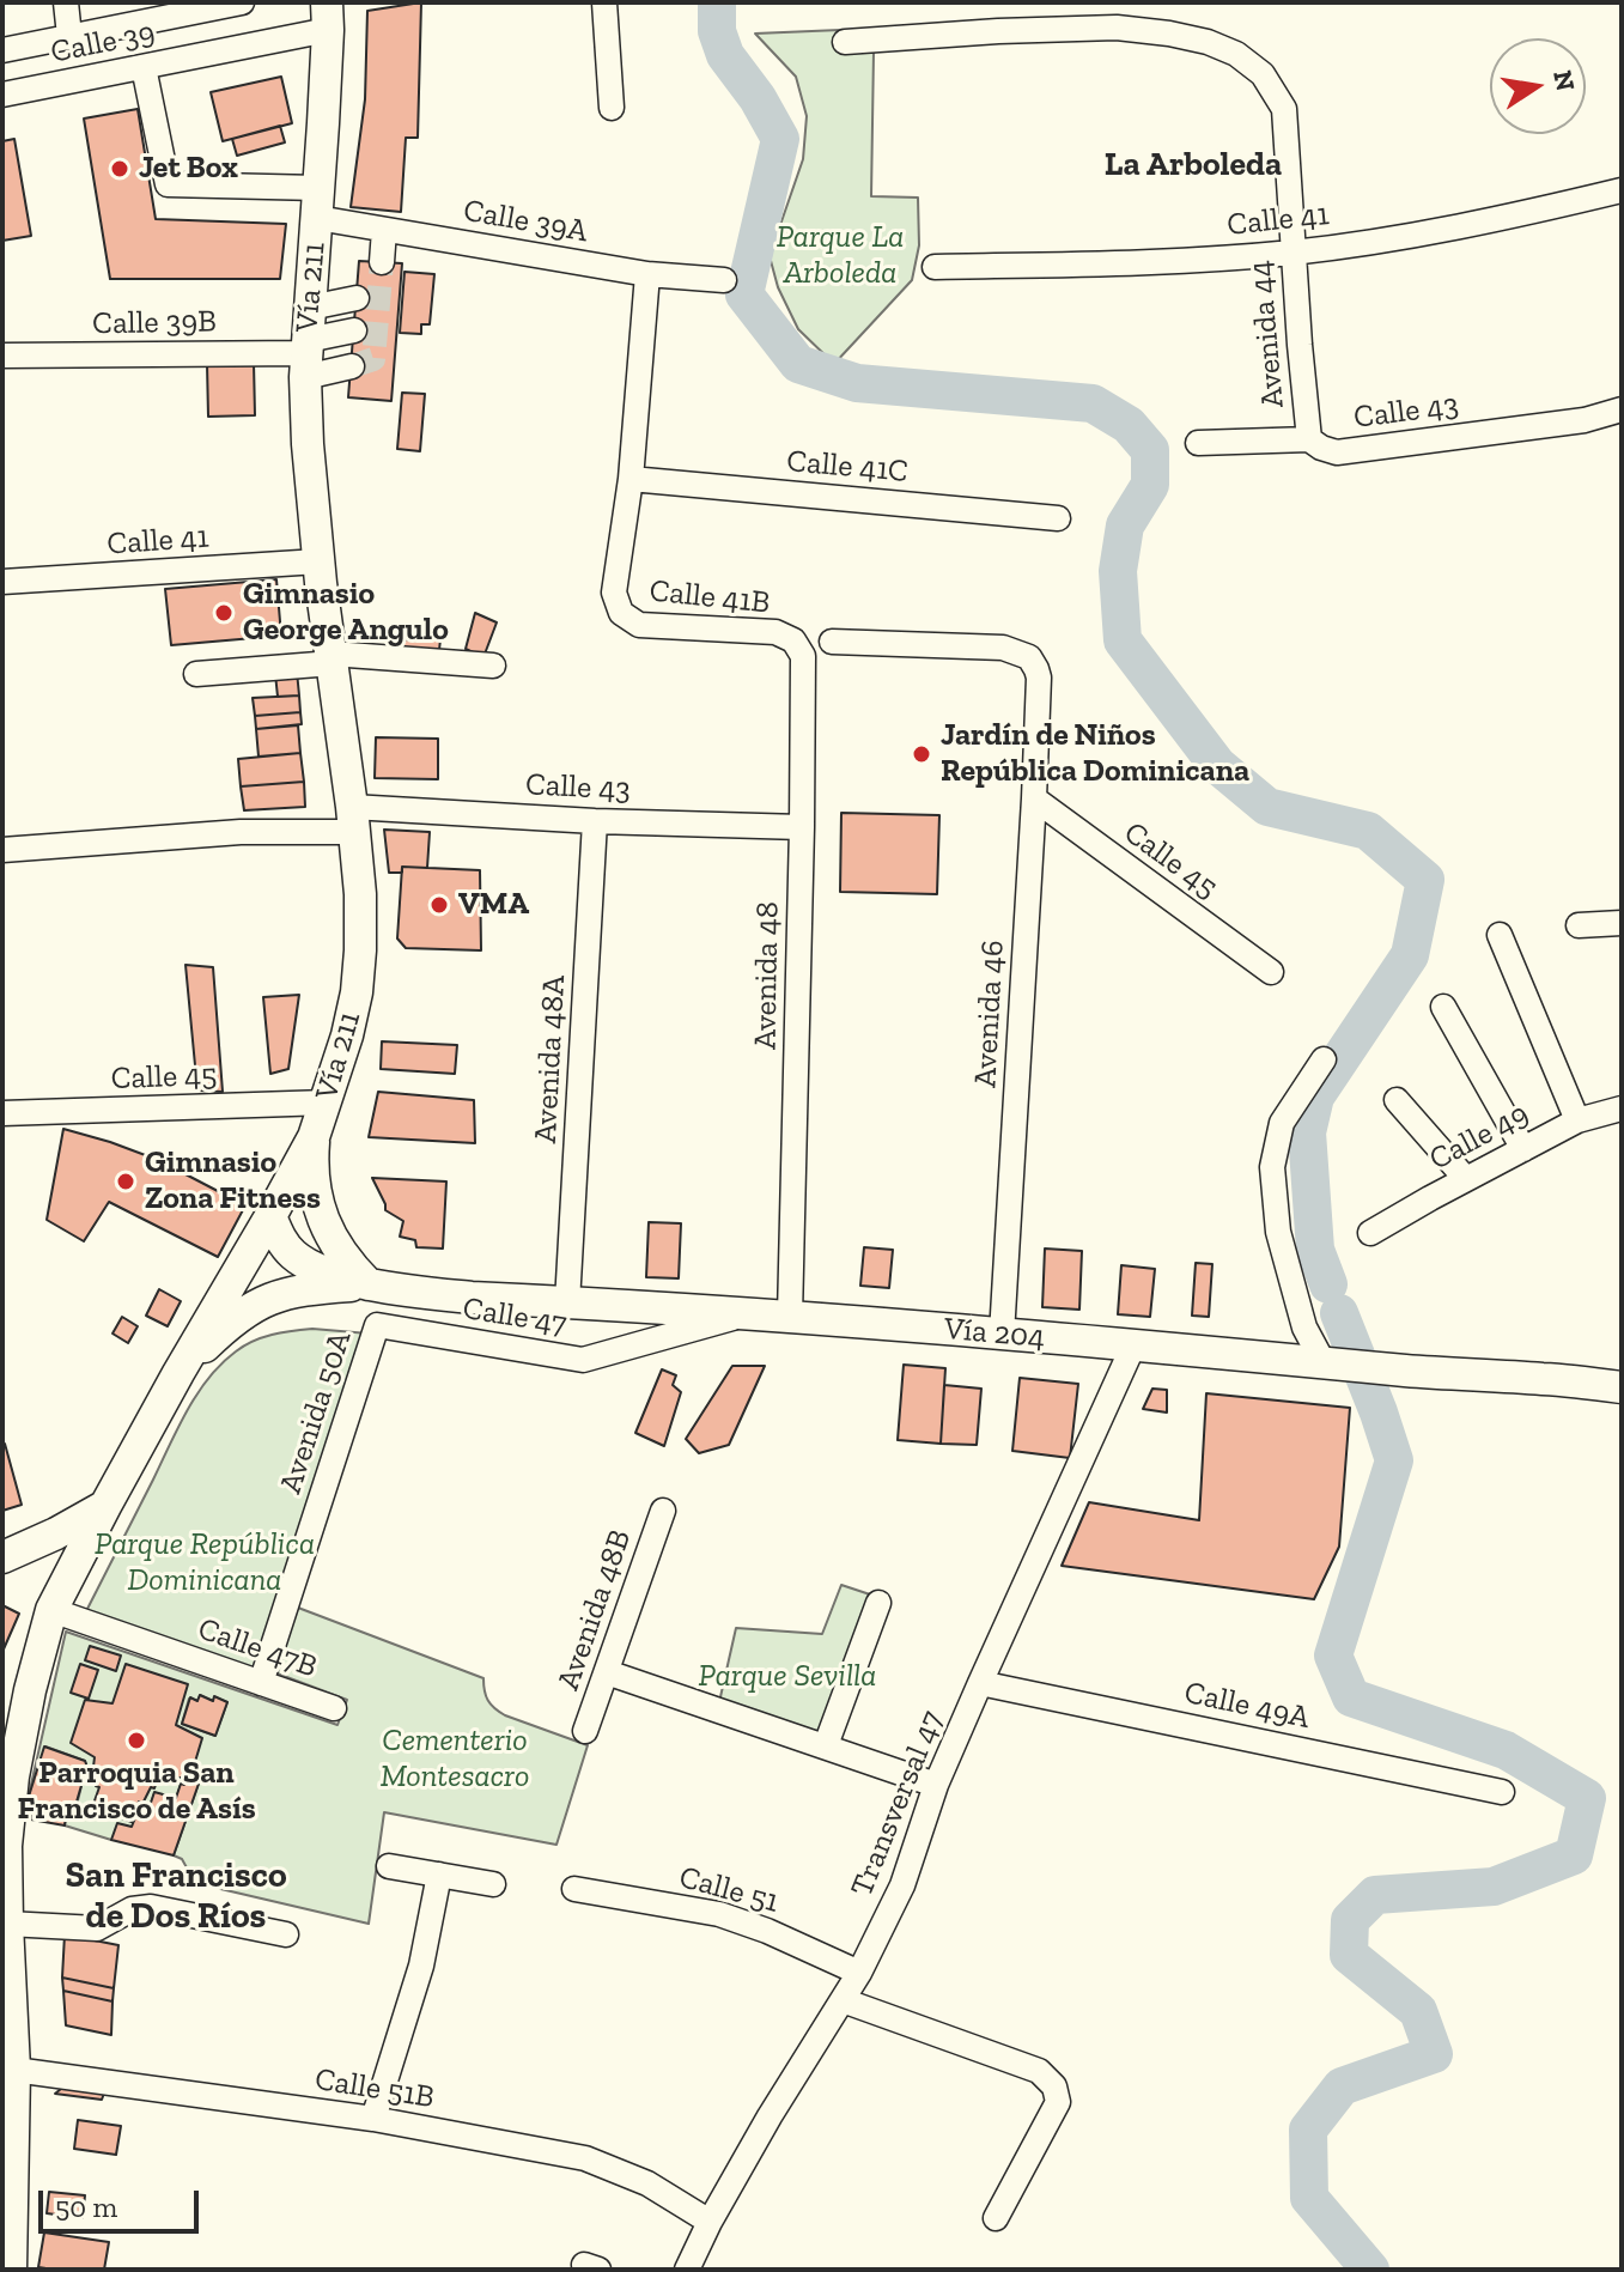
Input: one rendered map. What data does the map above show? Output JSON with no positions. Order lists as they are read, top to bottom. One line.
{"streets":{"main road":["Vía 211","Vía 204"],"street":["Calle 39","Calle 41","Calle 39A","Calle 39B","Avenida 44","Calle 43","Calle 41C","Calle 41B","Calle 45","Avenida 48","Avenida 46","Avenida 48A","Calle 49","Calle 47","Avenida 50A","Avenida 48B","Calle 47B","Calle 49A","Transversal 47","Calle 51","Calle 51B"]},"crossings":[["Calle 39","Calle 39A"],["Calle 39","Vía 211"],["Calle 41","Vía 211"],["Calle 41","Avenida 44"],["Calle 39A","Vía 211"],["Vía 211","Calle 39B"],["Vía 211","Calle 43"],["Vía 211","Calle 45"],["Vía 211","Vía 204"],["Vía 211","Calle 47B"],["Vía 211","Calle 51B"],["Avenida 44","Calle 43"],["Calle 43","Avenida 48"],["Calle 43","Avenida 48A"],["Calle 41C","Calle 41B"],["Calle 41B","Avenida 48"],["Calle 45","Avenida 46"],["Avenida 48","Vía 204"],["Avenida 46","Vía 204"],["Avenida 48A","Vía 204"],["Calle 47","Vía 204"],["Calle 47","Avenida 50A"],["Vía 204","Transversal 47"],["Avenida 50A","Calle 47B"],["Calle 49A","Transversal 47"],["Transversal 47","Calle 51"],["Transversal 47","Calle 51B"]],"districts":["La Arboleda","San Francisco de Dos Ríos"],"parks":["Parque La Arboleda","Parque República Dominicana","Parque Sevilla","Cementerio Montesacro"],"places":["Jet Box","Gimnasio George Angulo","Jardín de Niños República Dominicana","VMA","Gimnasio Zona Fitness","Parroquia San Francisco de Asís"],"scale_bar":"50 m","north":"right"}
